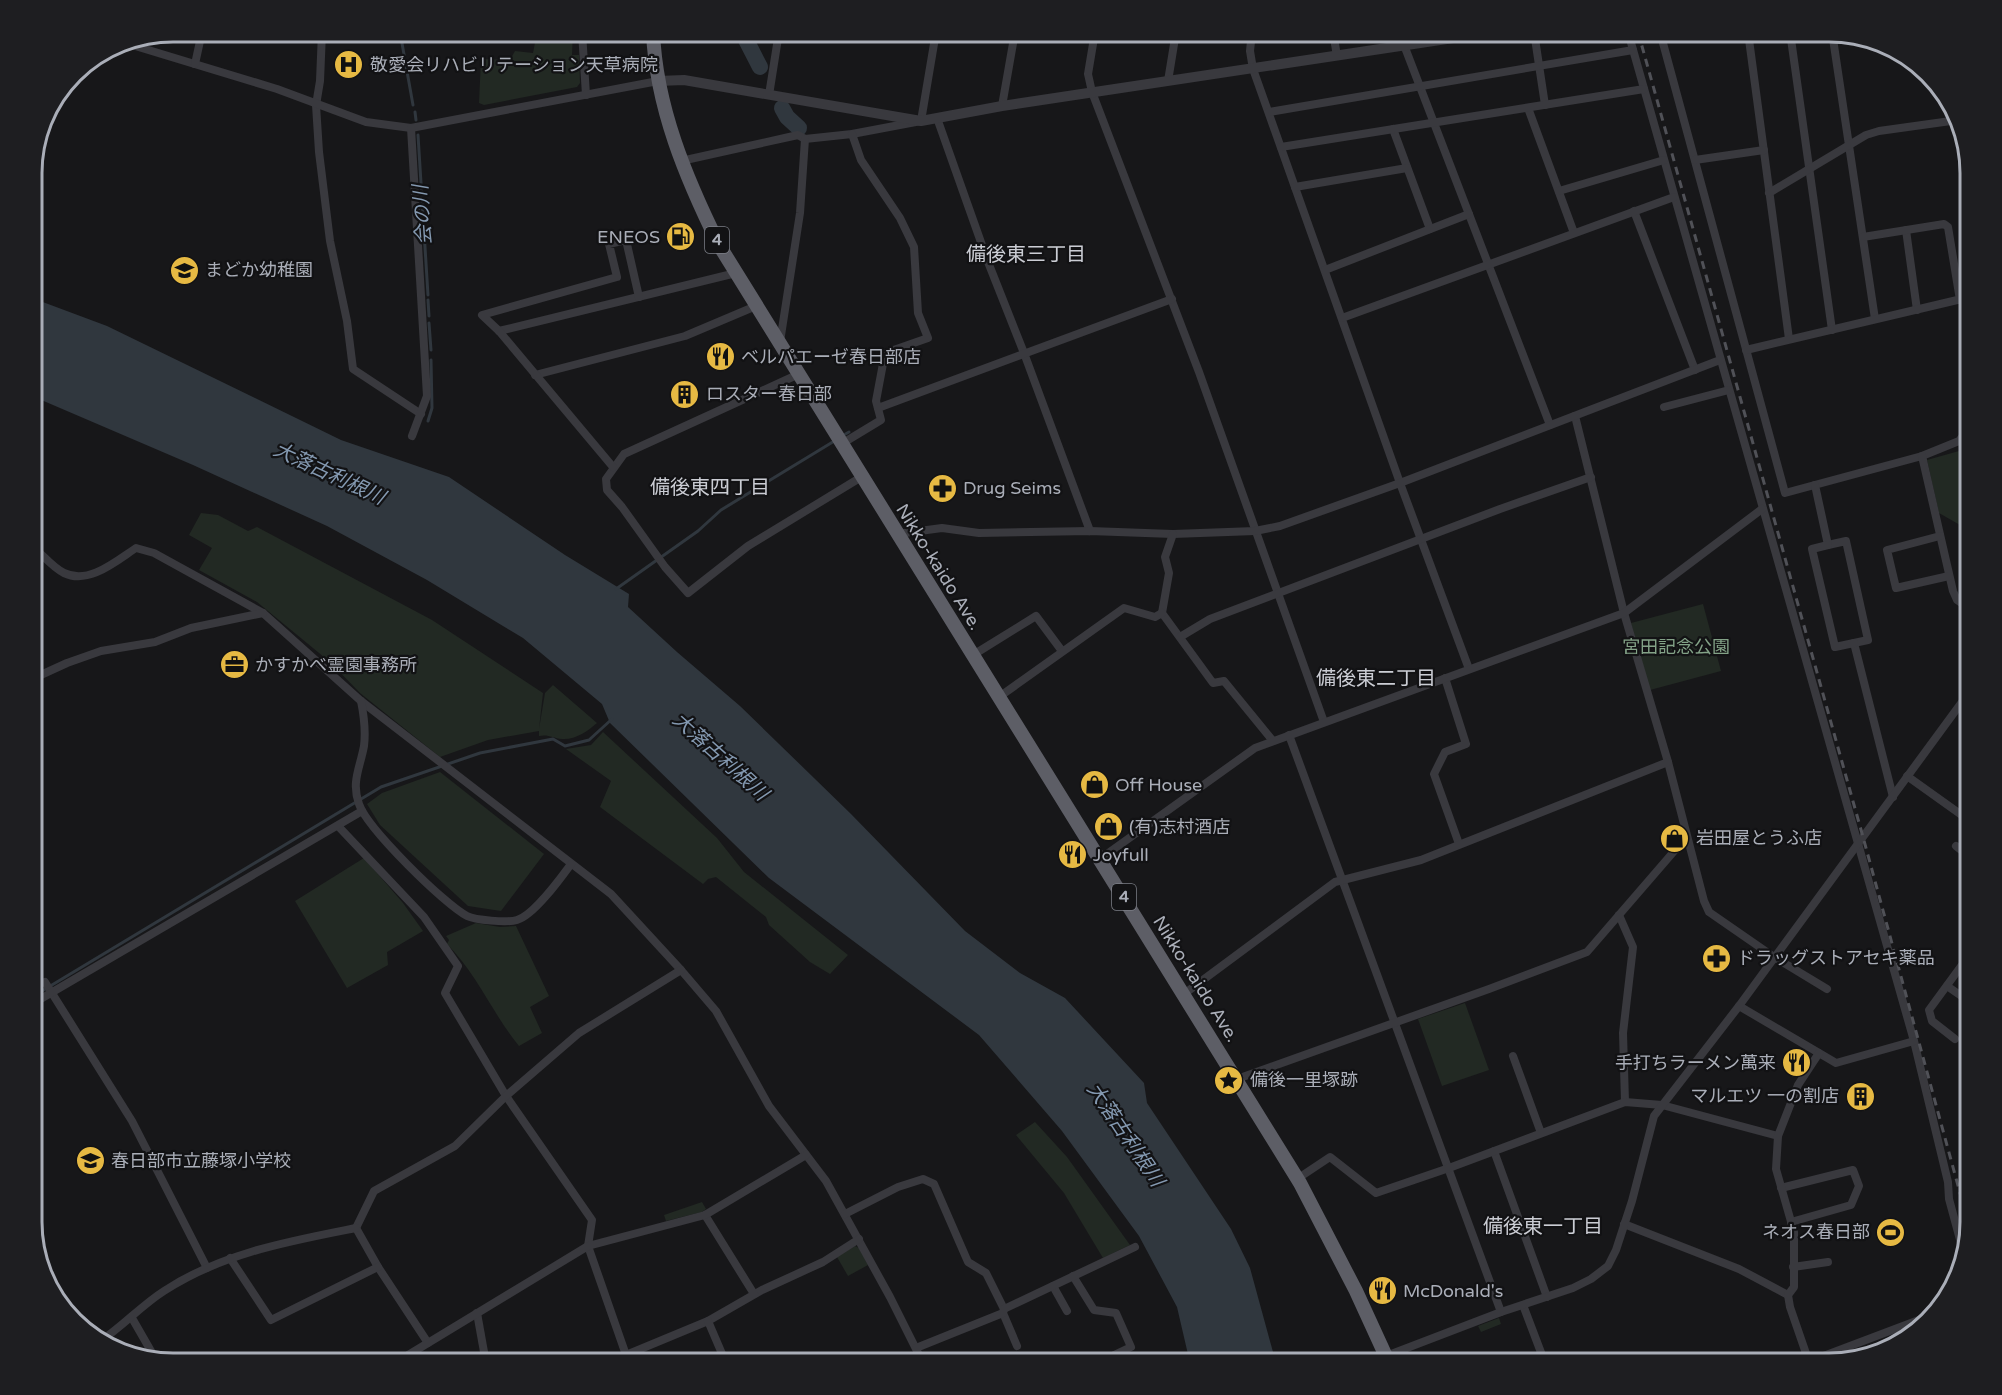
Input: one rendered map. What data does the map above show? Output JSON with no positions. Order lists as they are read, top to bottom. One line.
{"streets":{"highway":["4","Nikko-kaido Ave."]},"crossings":[["4","Nikko-kaido Ave."]],"districts":["備後東三丁目","備後東四丁目","備後東二丁目","備後東一丁目"],"water":["会の川","大落古利根川"],"parks":["宮田記念公園"],"places":{"hospital":["敬愛会リハビリテーション天草病院"],"fuel station":["ENEOS"],"school or university":["まどか幼稚園","春日部市立藤塚小学校"],"restaurant":["ベルパエーゼ春日部店","Joyfull","手打ちラーメン萬来","McDonald's"],"building":["ロスター春日部","マルエツ 一の割店"],"pharmacy":["Drug Seims","ドラッグストアセキ薬品"],"office":["かすかべ霊園事務所"],"shop":["Off House","(有)志村酒店","岩田屋とうふ店"],"place":["備後一里塚跡"],"sports":["ネオス春日部"]}}
